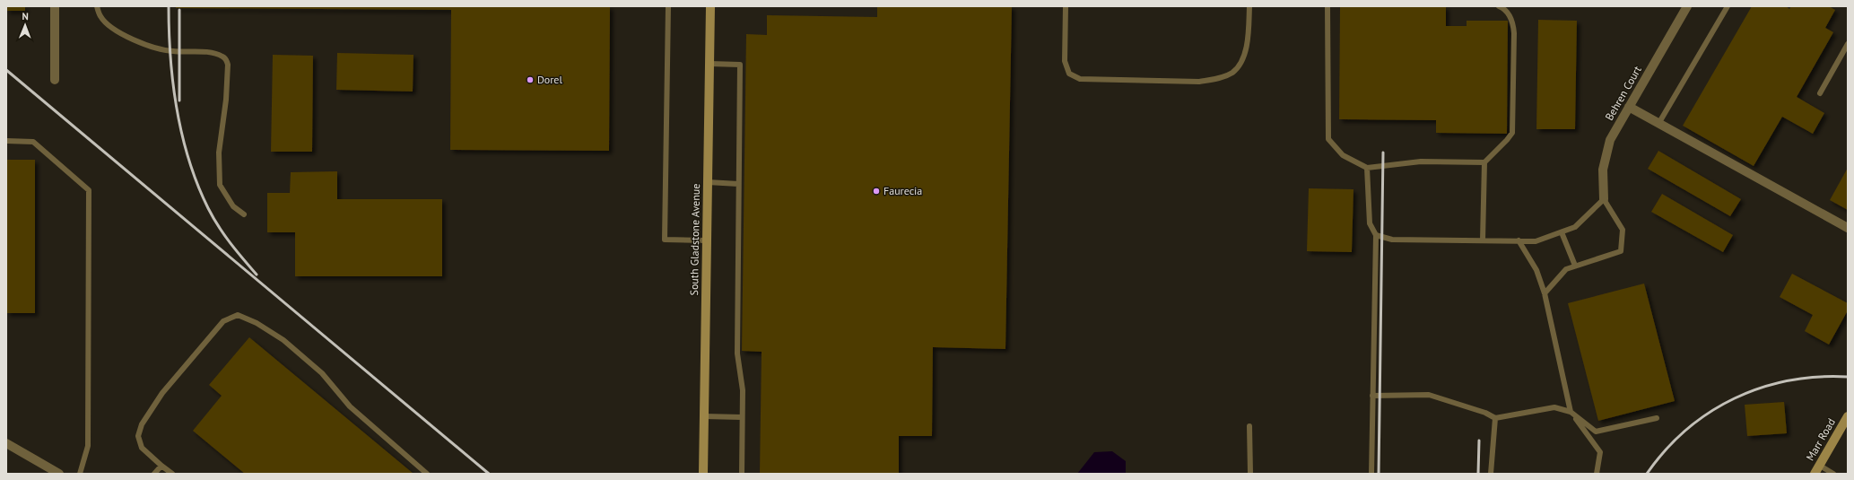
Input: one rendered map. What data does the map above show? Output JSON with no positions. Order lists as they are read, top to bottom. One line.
{"streets":{"street":["Behren Court","South Gladstone Avenue","Marr Road"]},"places":["Dorel","Faurecia"],"north":"top"}
